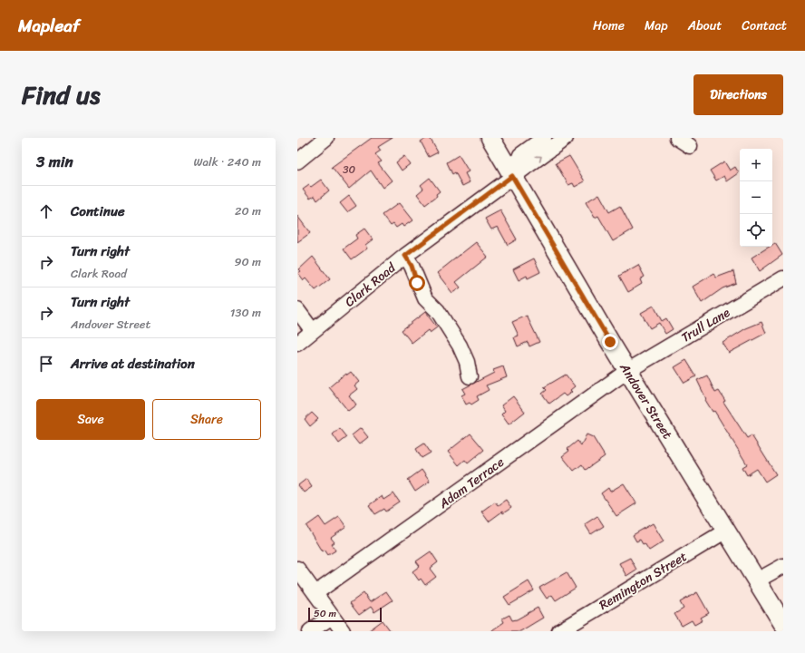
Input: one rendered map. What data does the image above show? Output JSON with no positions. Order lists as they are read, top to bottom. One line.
{"streets":{"main road":["Andover Street"],"street":["Clark Road","Trull Lane","Adam Terrace","Remington Street"]},"crossings":[["Clark Road","Andover Street"],["Trull Lane","Andover Street"],["Trull Lane","Adam Terrace"],["Andover Street","Adam Terrace"],["Andover Street","Remington Street"]],"house_numbers":["30"],"scale_bar":"50 m","page":{"header":"Mapleaf","nav":["Home","Map","About","Contact"],"title":"Find us","buttons":["Directions",["Save","Share"]],"heading":["3 min","Walk · 240 m"],"map_buttons":["+","−"],"list":[["Continue","20 m"],["Turn right","Clark Road","90 m"],["Turn right","Andover Street","130 m"],"Arrive at destination"],"scale":"50 m"}}
